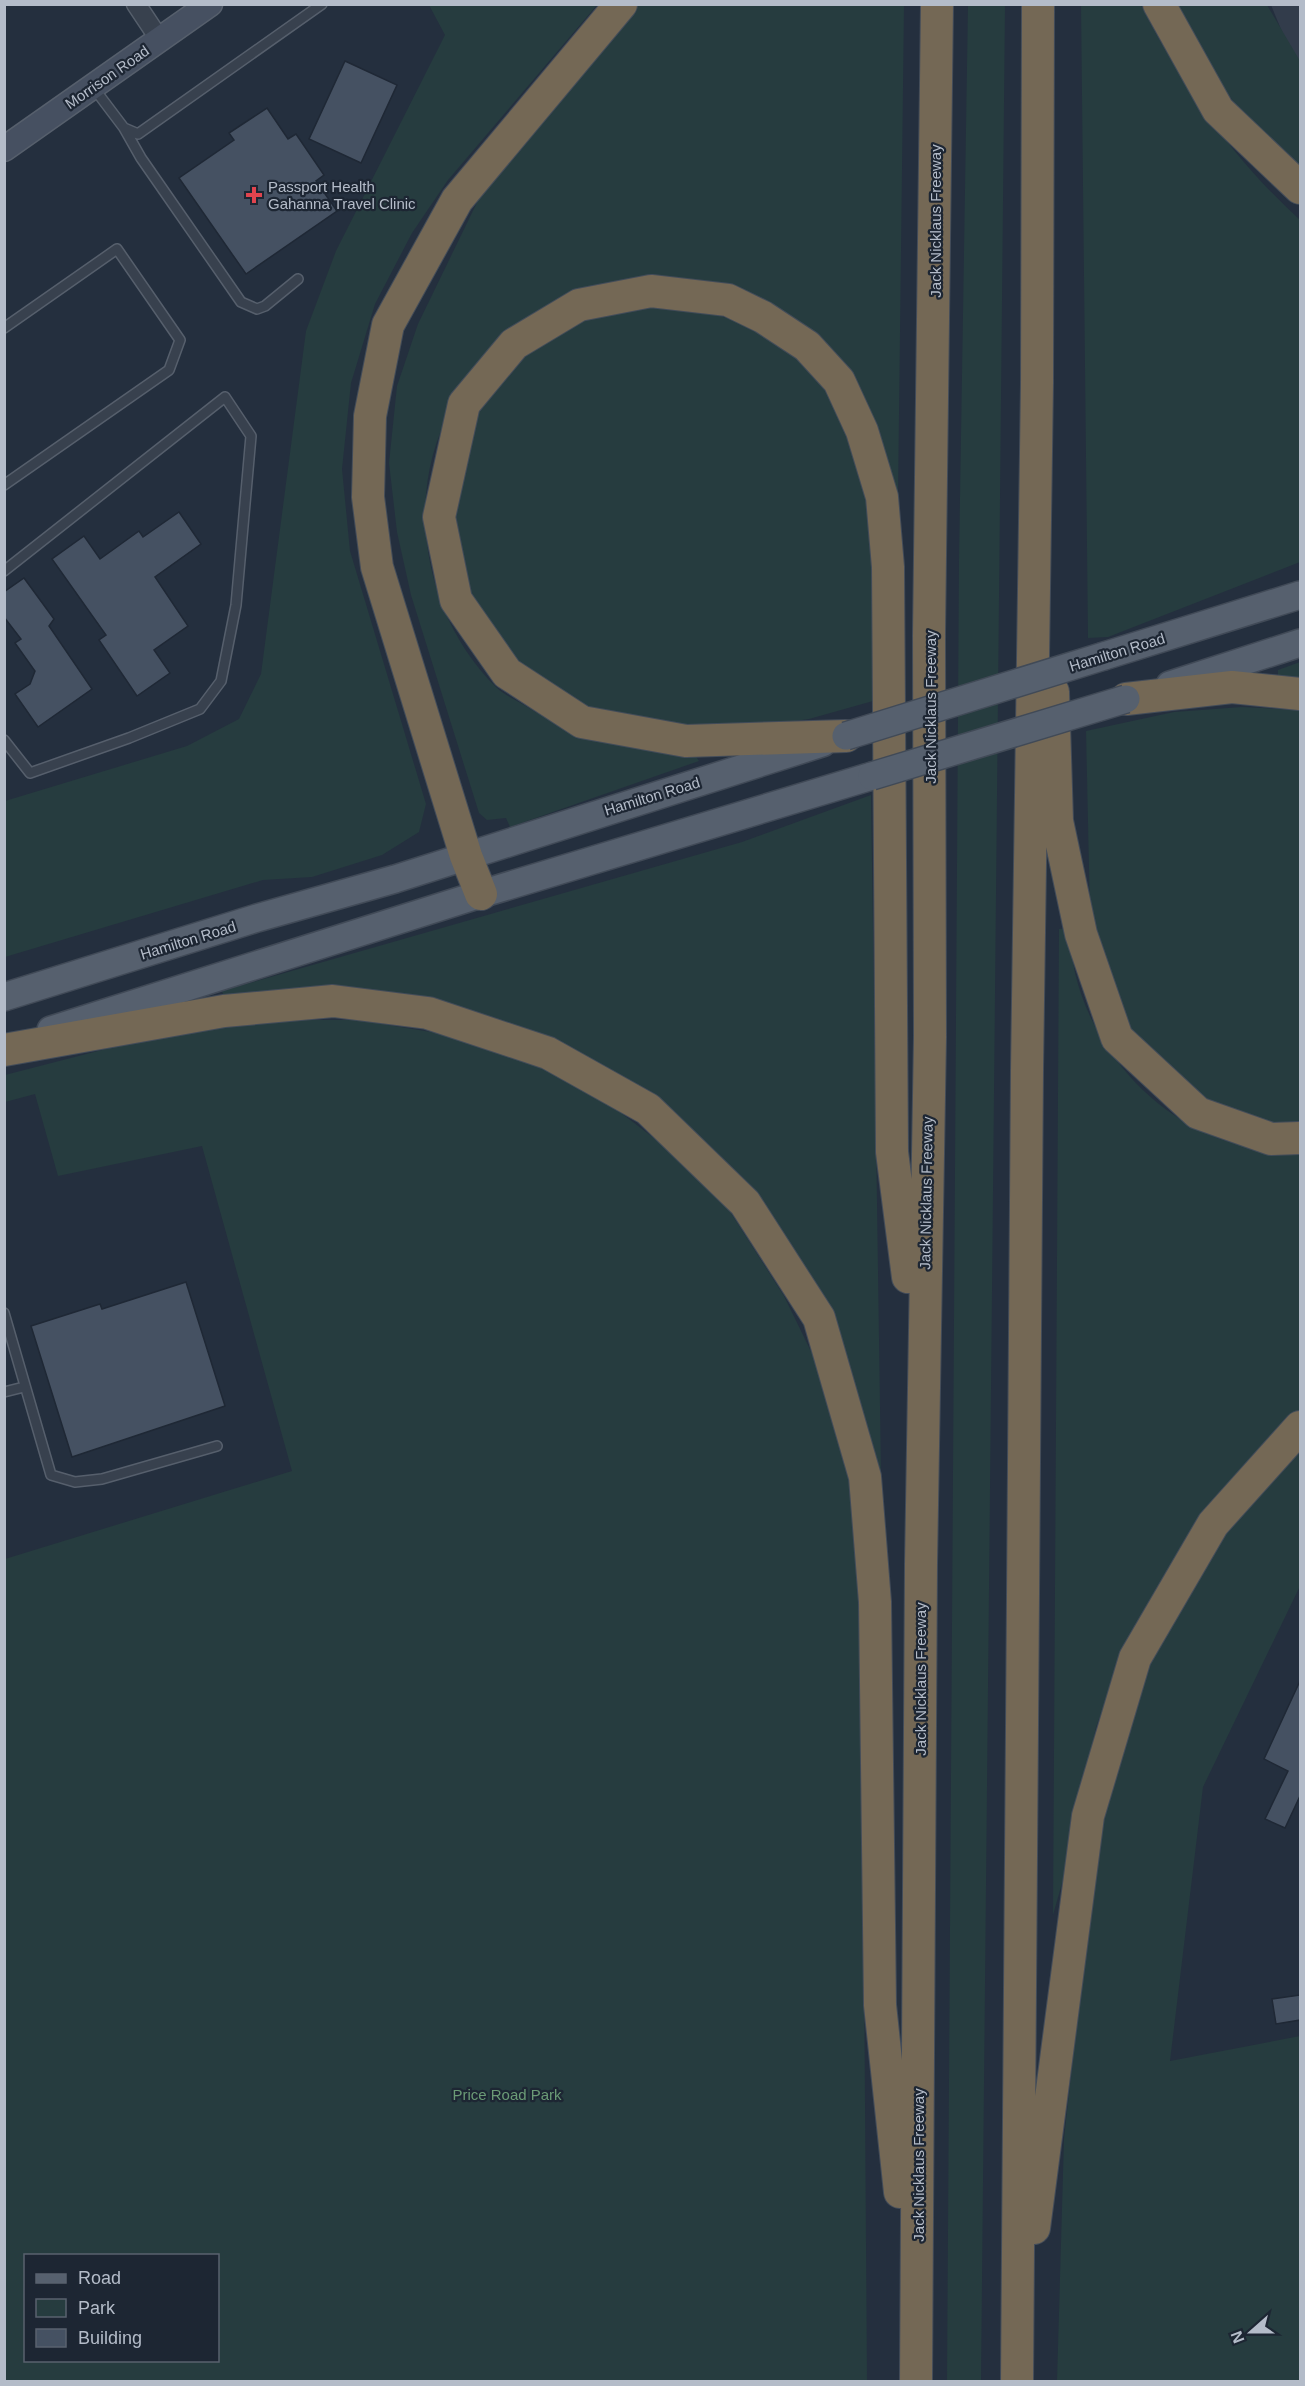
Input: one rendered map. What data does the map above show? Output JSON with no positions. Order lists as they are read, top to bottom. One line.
{"streets":{"highway":["Jack Nicklaus Freeway"],"main road":["Morrison Road","Hamilton Road"]},"parks":["Price Road Park"],"places":{"health":["Passport Health Gahanna Travel Clinic"]},"legend":["Road","Park","Building"],"north":"left"}
